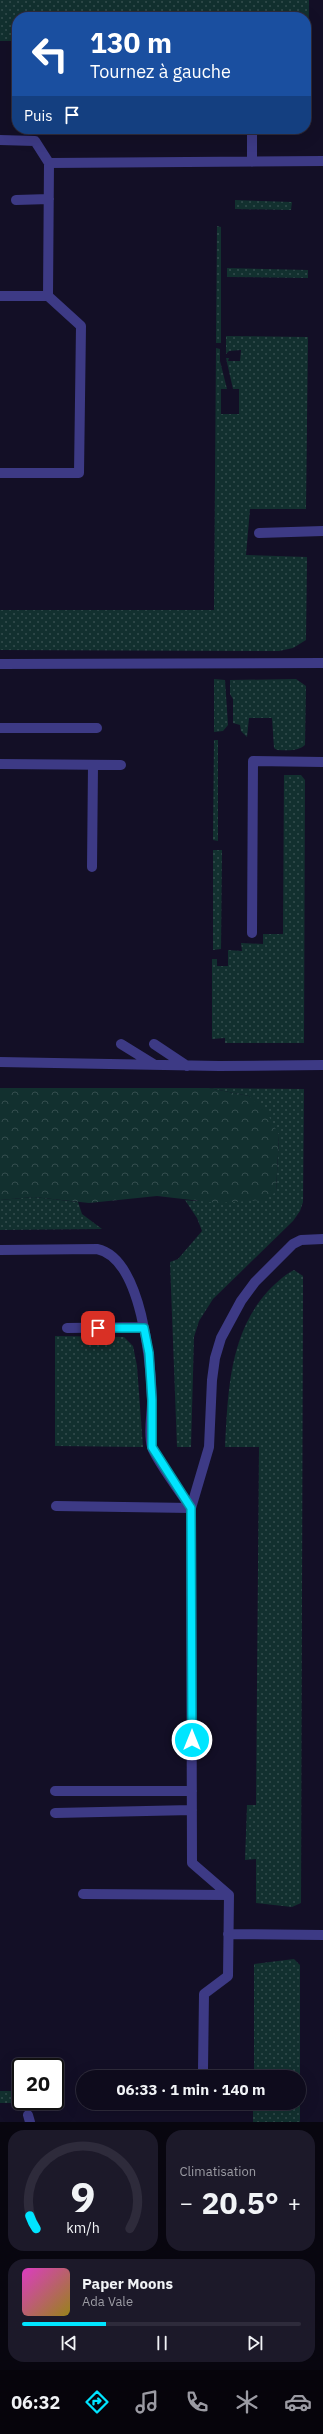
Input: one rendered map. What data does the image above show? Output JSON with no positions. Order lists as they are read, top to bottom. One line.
{"page":{"turn":["130 m","Tournez à gauche"],"then":"Puis","limit":"20","trip":"06:33 · 1 min · 140 m","tile":"Climatisation","heat":["−","20.5°","+"],"song":["Paper Moons","Ada Vale"],"tabs":"06:32","gauge":["9","km/h"]}}
